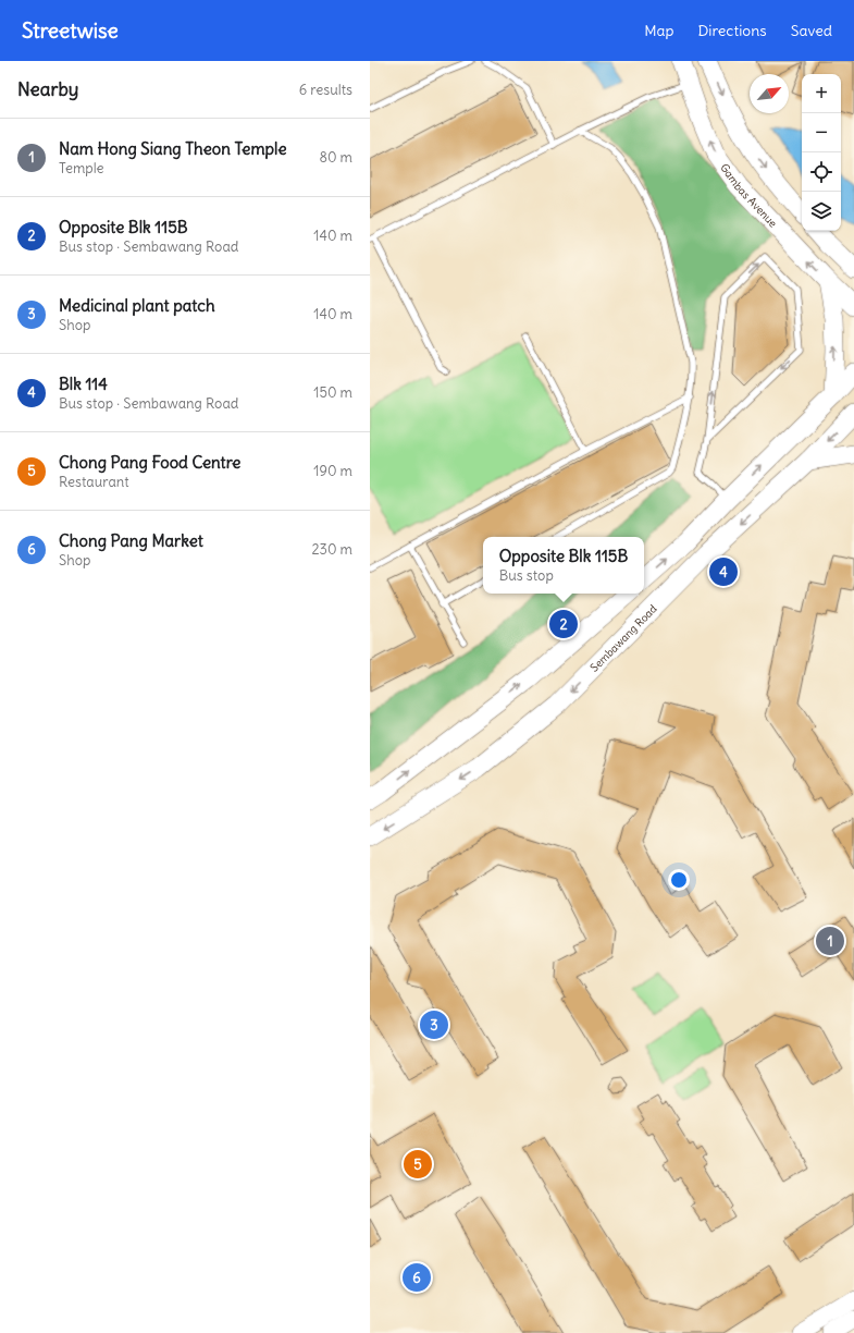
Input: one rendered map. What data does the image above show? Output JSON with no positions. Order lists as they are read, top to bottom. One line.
{"streets":{"main road":["Gambas Avenue","Sembawang Road"]},"north":"top right","page":{"header":"Streetwise","nav":["Map","Directions","Saved"],"heading":["Nearby","6 results"],"map_buttons":["+","−"],"list":[{"mark":"1","name":"Nam Hong Siang Theon Temple","note":"Temple","value":"80 m"},{"mark":"2","name":"Opposite Blk 115B","note":"Bus stop · Sembawang Road","value":"140 m"},{"mark":"3","name":"Medicinal plant patch","note":"Shop","value":"140 m"},{"mark":"4","name":"Blk 114","note":"Bus stop · Sembawang Road","value":"150 m"},{"mark":"5","name":"Chong Pang Food Centre","note":"Restaurant","value":"190 m"},{"mark":"6","name":"Chong Pang Market","note":"Shop","value":"230 m"}],"popup":["Opposite Blk 115B","Bus stop"],"pins":["4","2","1","3","5","6"]}}
